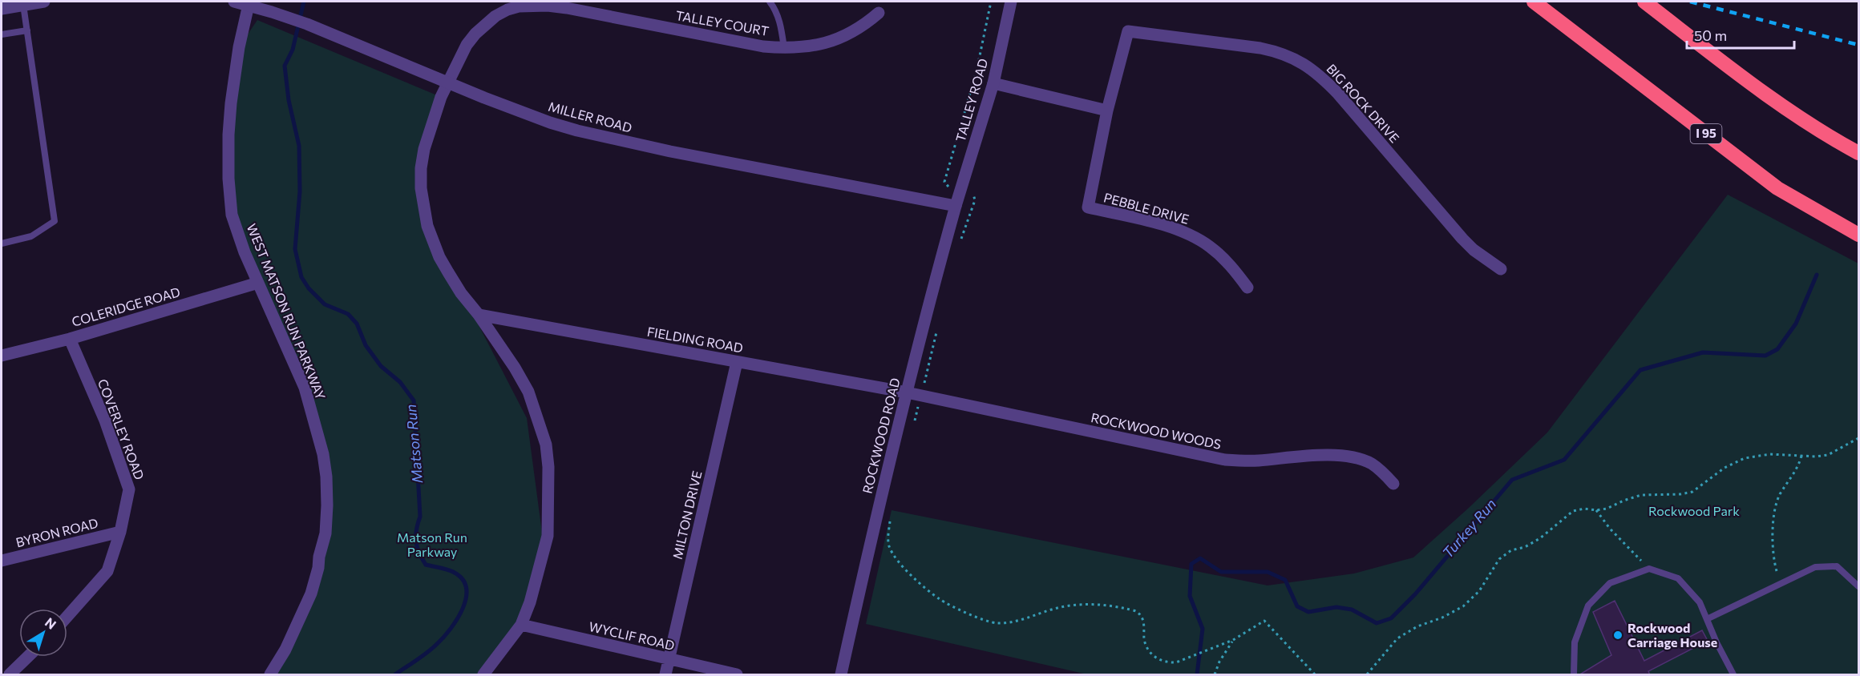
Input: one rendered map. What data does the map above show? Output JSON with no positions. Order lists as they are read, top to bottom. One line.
{"streets":{"highway":["I 95"],"street":["TALLEY COURT","TALLEY ROAD","BIG ROCK DRIVE","MILLER ROAD","PEBBLE DRIVE","COLERIDGE ROAD","WEST MATSON RUN PARKWAY","FIELDING ROAD","COVERLEY ROAD","ROCKWOOD WOODS","ROCKWOOD ROAD","MILTON DRIVE","BYRON ROAD","WYCLIF ROAD"]},"crossings":[["TALLEY COURT","MILLER ROAD"],["TALLEY COURT","FIELDING ROAD"],["TALLEY COURT","WYCLIF ROAD"],["TALLEY ROAD","MILLER ROAD"],["TALLEY ROAD","ROCKWOOD ROAD"],["BIG ROCK DRIVE","PEBBLE DRIVE"],["MILLER ROAD","WEST MATSON RUN PARKWAY"],["MILLER ROAD","ROCKWOOD ROAD"],["COLERIDGE ROAD","WEST MATSON RUN PARKWAY"],["COLERIDGE ROAD","COVERLEY ROAD"],["FIELDING ROAD","ROCKWOOD WOODS"],["FIELDING ROAD","ROCKWOOD ROAD"],["FIELDING ROAD","MILTON DRIVE"],["COVERLEY ROAD","BYRON ROAD"],["ROCKWOOD WOODS","ROCKWOOD ROAD"],["MILTON DRIVE","WYCLIF ROAD"]],"water":["Matson Run","Turkey Run"],"parks":["Rockwood Park","Matson Run Parkway"],"places":["Rockwood Carriage House"],"scale_bar":"50 m","north":"top right"}
